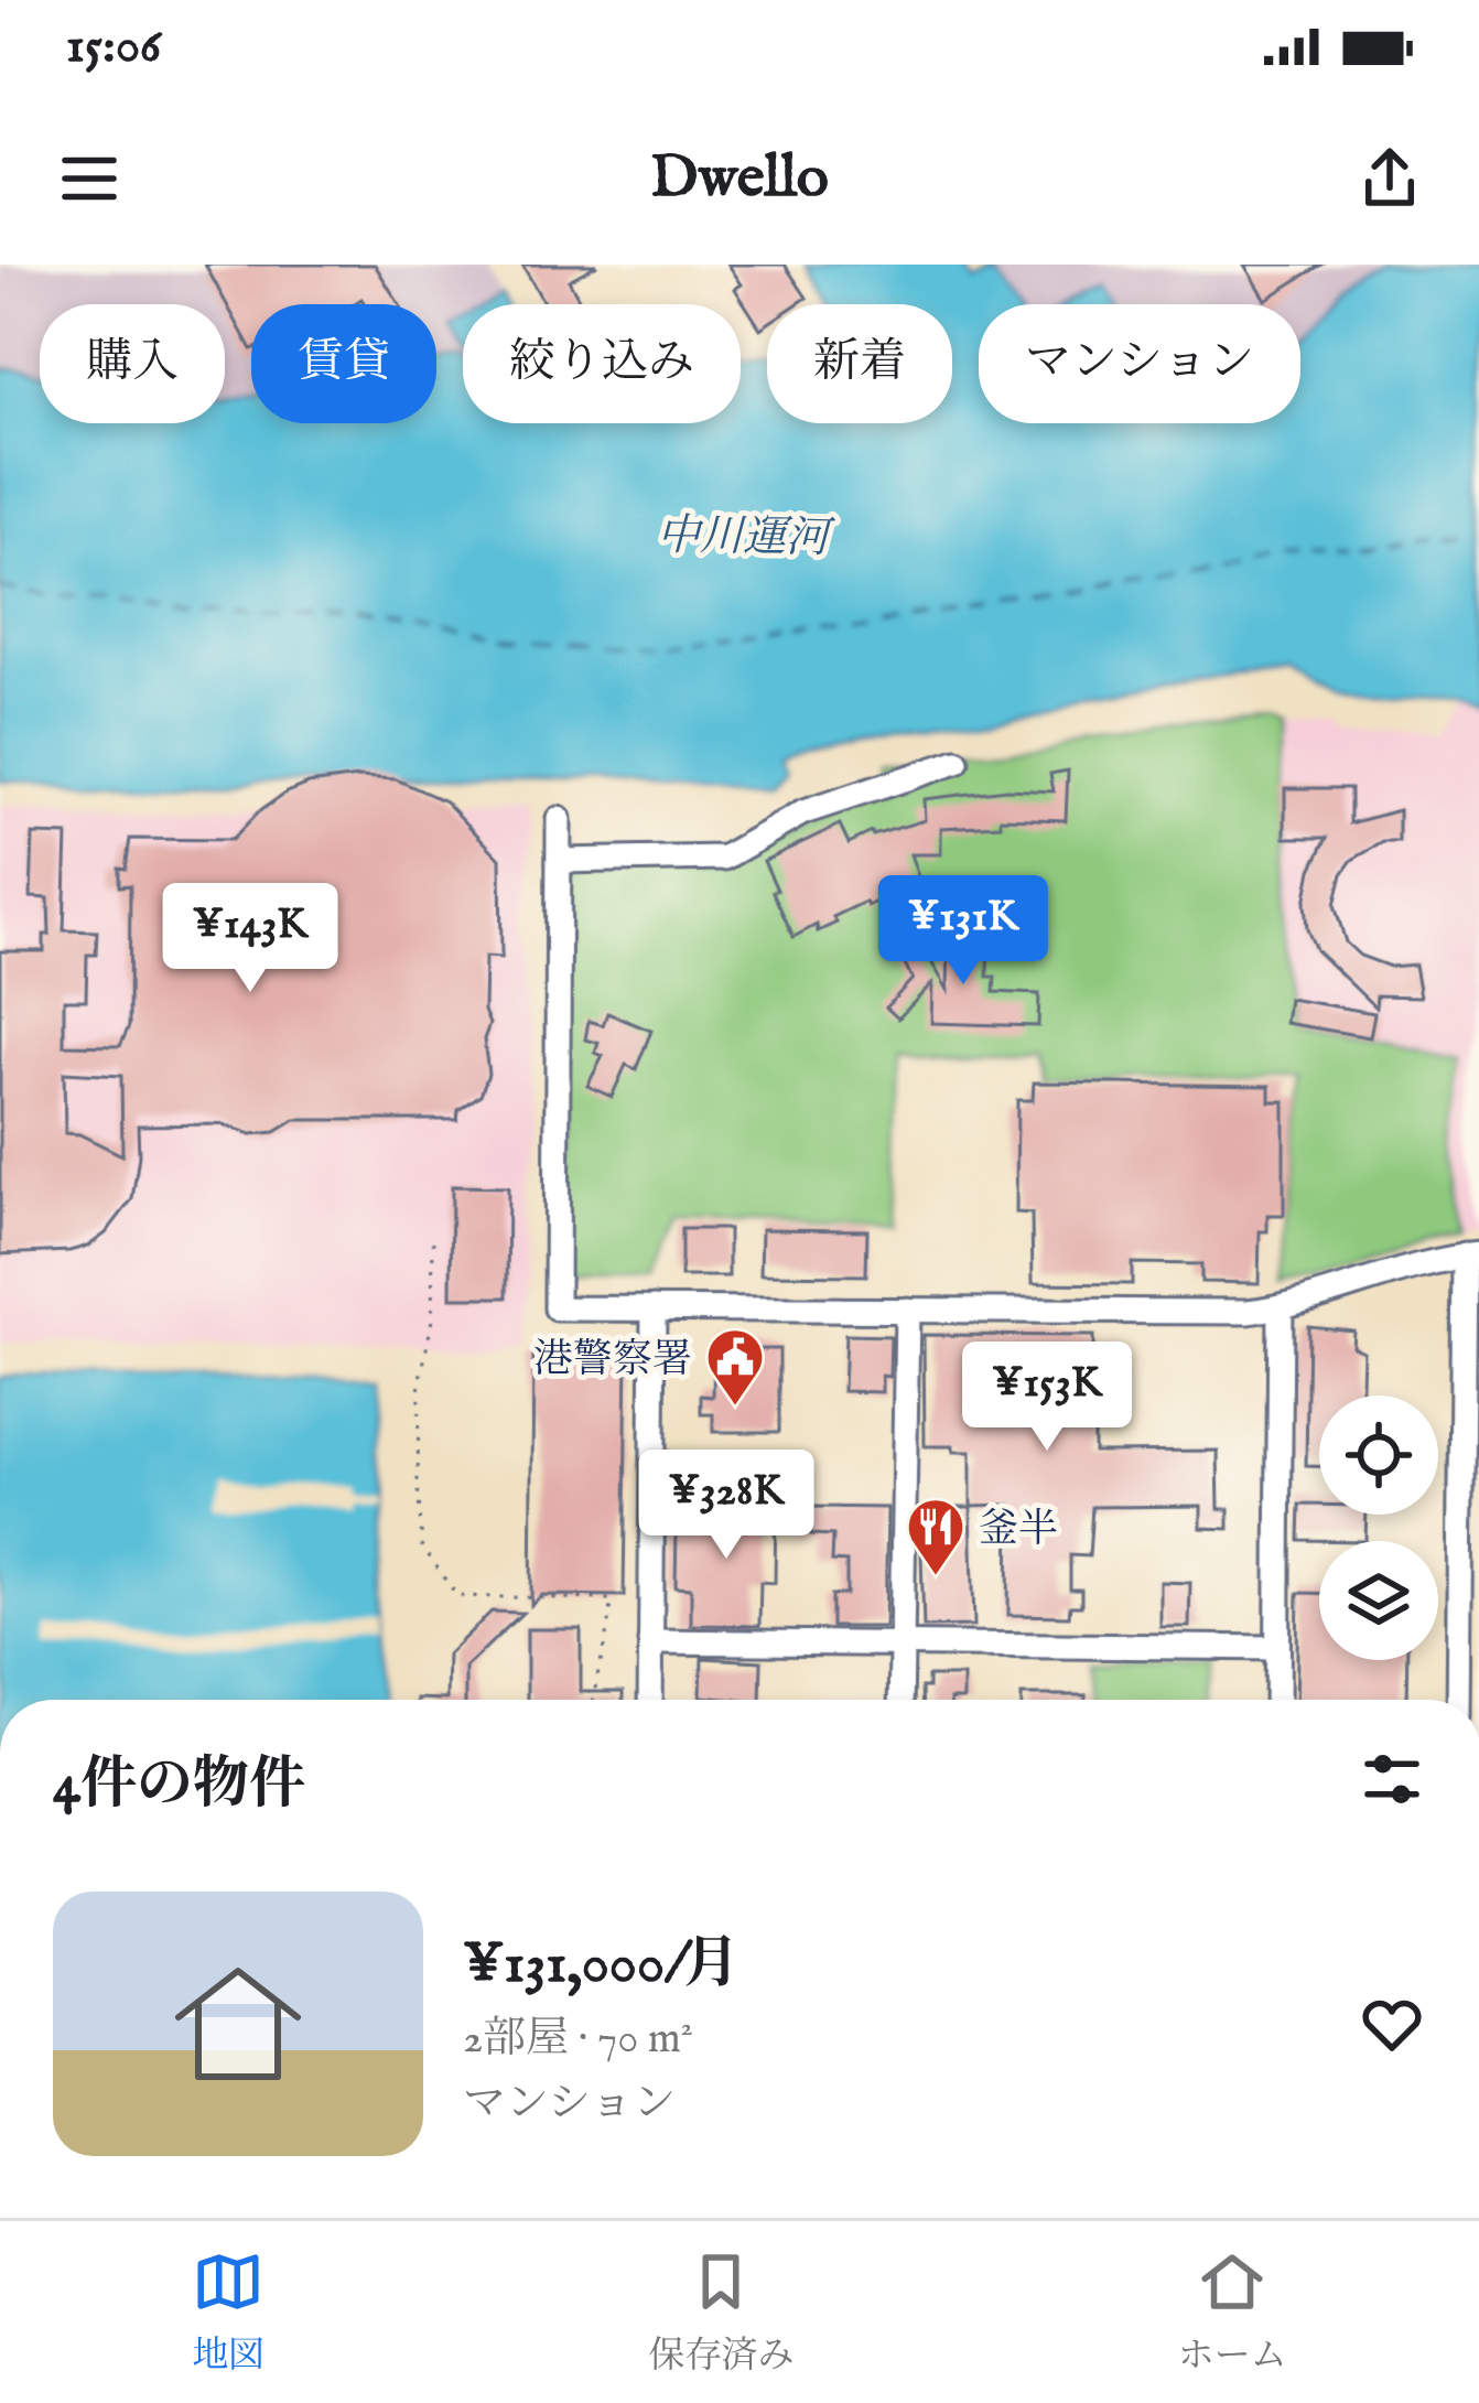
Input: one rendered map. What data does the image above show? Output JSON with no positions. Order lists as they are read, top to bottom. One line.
{"water":["中川運河"],"places":{"public building":["港警察署"],"restaurant":["釜半"]},"page":{"status":"15:06","header":"Dwello","chip":["購入","賃貸","絞り込み","新着","マンション"],"price":["¥131K","¥143K","¥153K","¥328K"],"heading":"4件の物件","list":[{"name":"¥131,000/月","note":"2部屋 · 70 m² · マンション"}],"tabs":["地図","保存済み","ホーム"]}}
